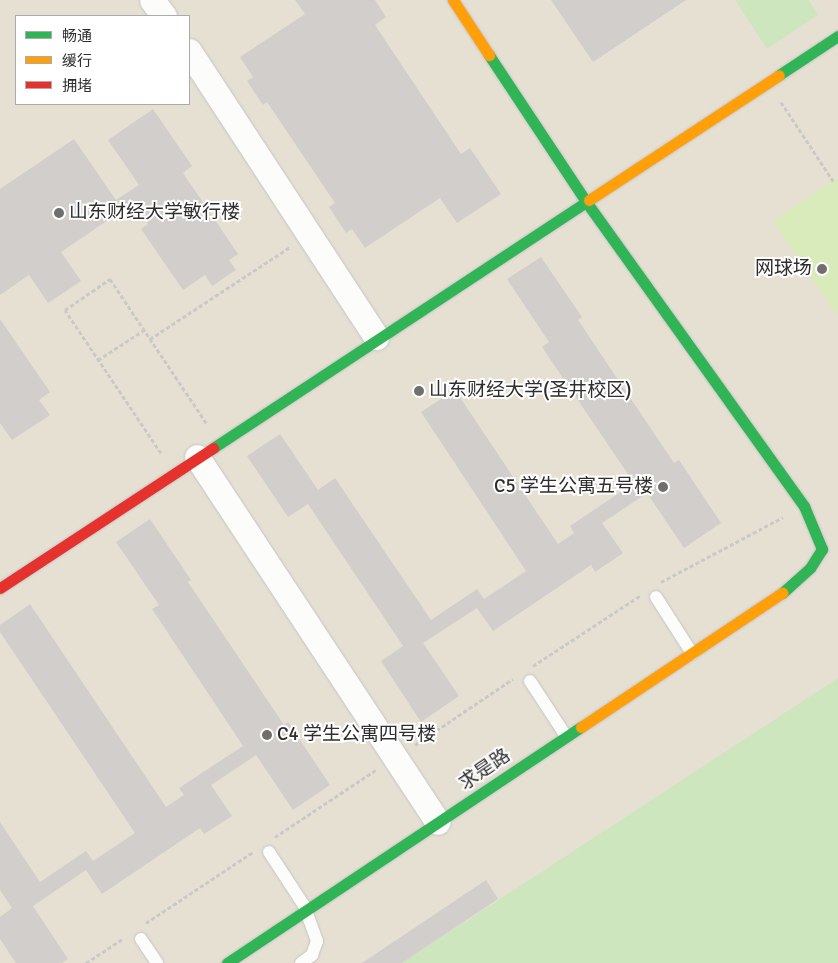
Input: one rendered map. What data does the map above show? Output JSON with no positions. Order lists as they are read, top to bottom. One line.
{"streets":{"street":["求是路"]},"places":["山东财经大学敏行楼","网球场","山东财经大学(圣井校区)","C5 学生公寓五号楼","C4 学生公寓四号楼"],"legend":["畅通","缓行","拥堵"]}
